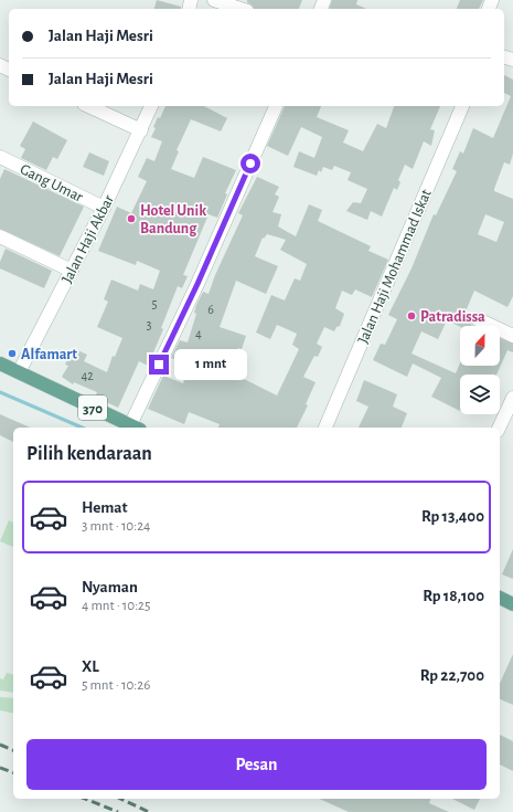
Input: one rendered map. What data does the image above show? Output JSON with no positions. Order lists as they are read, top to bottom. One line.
{"streets":{"main road":["370"],"street":["Gang Umar","Jalan Haji Akbar","Jalan Haji Mohammad Iskat"]},"crossings":[["Gang Umar","Jalan Haji Akbar"],["Jalan Haji Akbar","370"]],"places":["Hotel Unik Bandung","Patradissa","Alfamart"],"house_numbers":["5","6","3","4","42"],"north":"top","page":{"banner":["Jalan Haji Mesri","Jalan Haji Mesri"],"bubble":"1 mnt","heading":"Pilih kendaraan","list":[{"name":"Hemat","note":"3 mnt · 10:24","value":"Rp 13,400"},{"name":"Nyaman","note":"4 mnt · 10:25","value":"Rp 18,100"},{"name":"XL","note":"5 mnt · 10:26","value":"Rp 22,700"}],"buttons":"Pesan"}}
